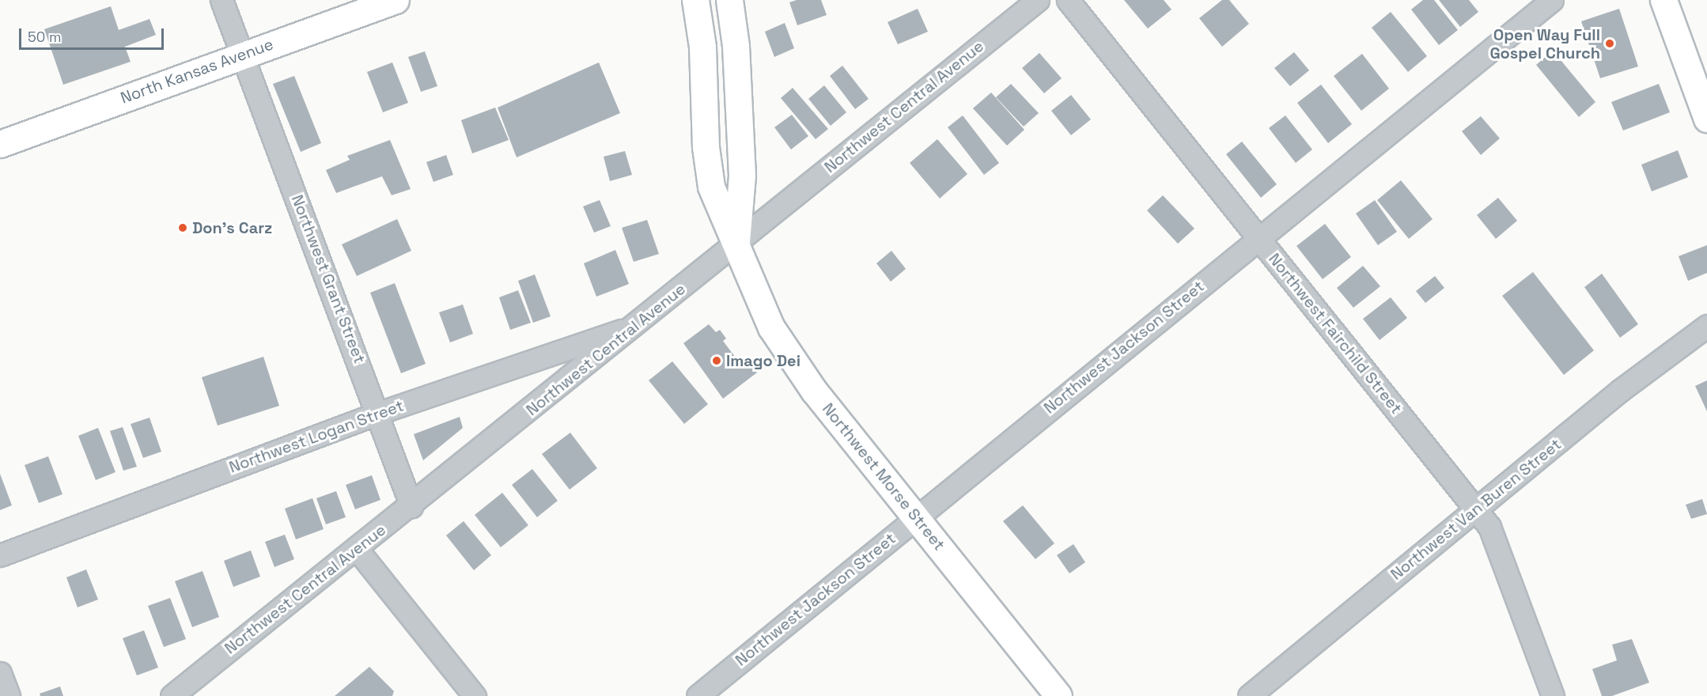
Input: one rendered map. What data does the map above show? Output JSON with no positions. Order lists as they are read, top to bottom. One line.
{"streets":{"main road":["North Kansas Avenue","Northwest Morse Street"],"street":["Northwest Central Avenue","Northwest Grant Street","Northwest Fairchild Street","Northwest Jackson Street","Northwest Logan Street","Northwest Van Buren Street"]},"crossings":[["North Kansas Avenue","Northwest Grant Street"],["Northwest Central Avenue","Northwest Grant Street"],["Northwest Central Avenue","Northwest Logan Street"],["Northwest Central Avenue","Northwest Morse Street"],["Northwest Grant Street","Northwest Logan Street"],["Northwest Fairchild Street","Northwest Jackson Street"],["Northwest Fairchild Street","Northwest Van Buren Street"],["Northwest Jackson Street","Northwest Morse Street"]],"places":["Open Way Full Gospel Church","Don's Carz","Imago Dei"],"scale_bar":"50 m"}
